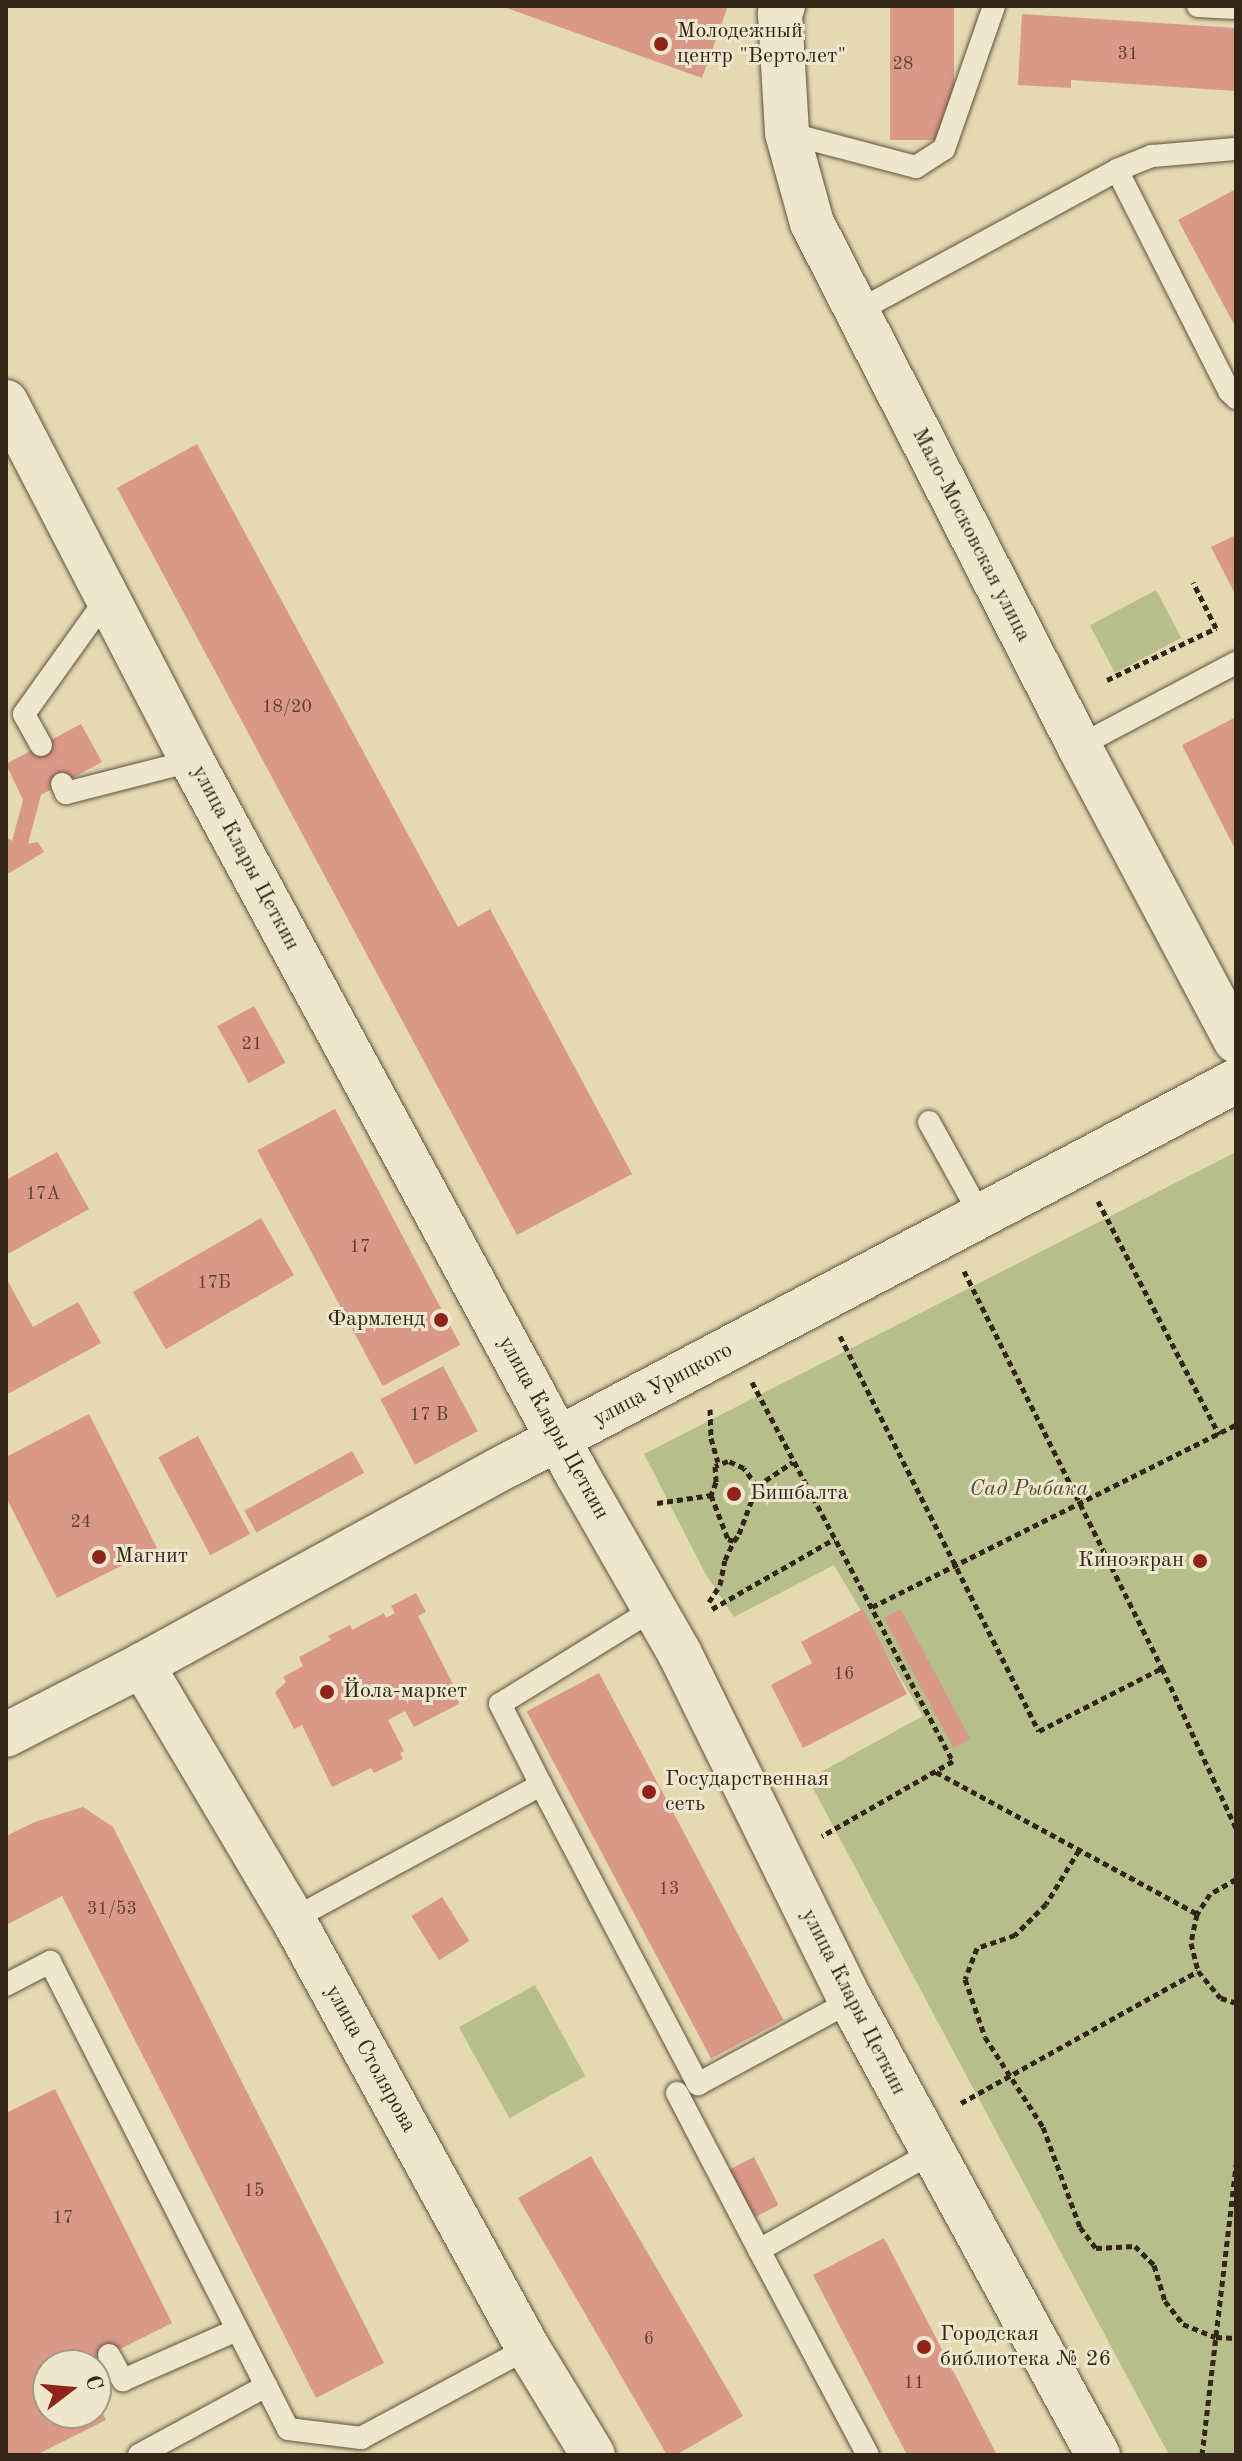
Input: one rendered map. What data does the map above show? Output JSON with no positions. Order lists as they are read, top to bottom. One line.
{"streets":{"street":["Мало-Московская улица","улица Клары Цеткин","улица Урицкого","улица Столярова"]},"crossings":[["улица Клары Цеткин","улица Урицкого"],["улица Урицкого","улица Столярова"]],"parks":["Сад Рыбака"],"places":["Молодежный центр \"Вертолет\"","Фармленд","Бишбалта","Магнит","Киноэкран","Йола-маркет","Государственная сеть","Городская библиотека № 26"],"house_numbers":["31","28","18/20","21","17А","17","17Б","17 В","24","16","13","31/53","15","17","6","11"],"north":"right"}
